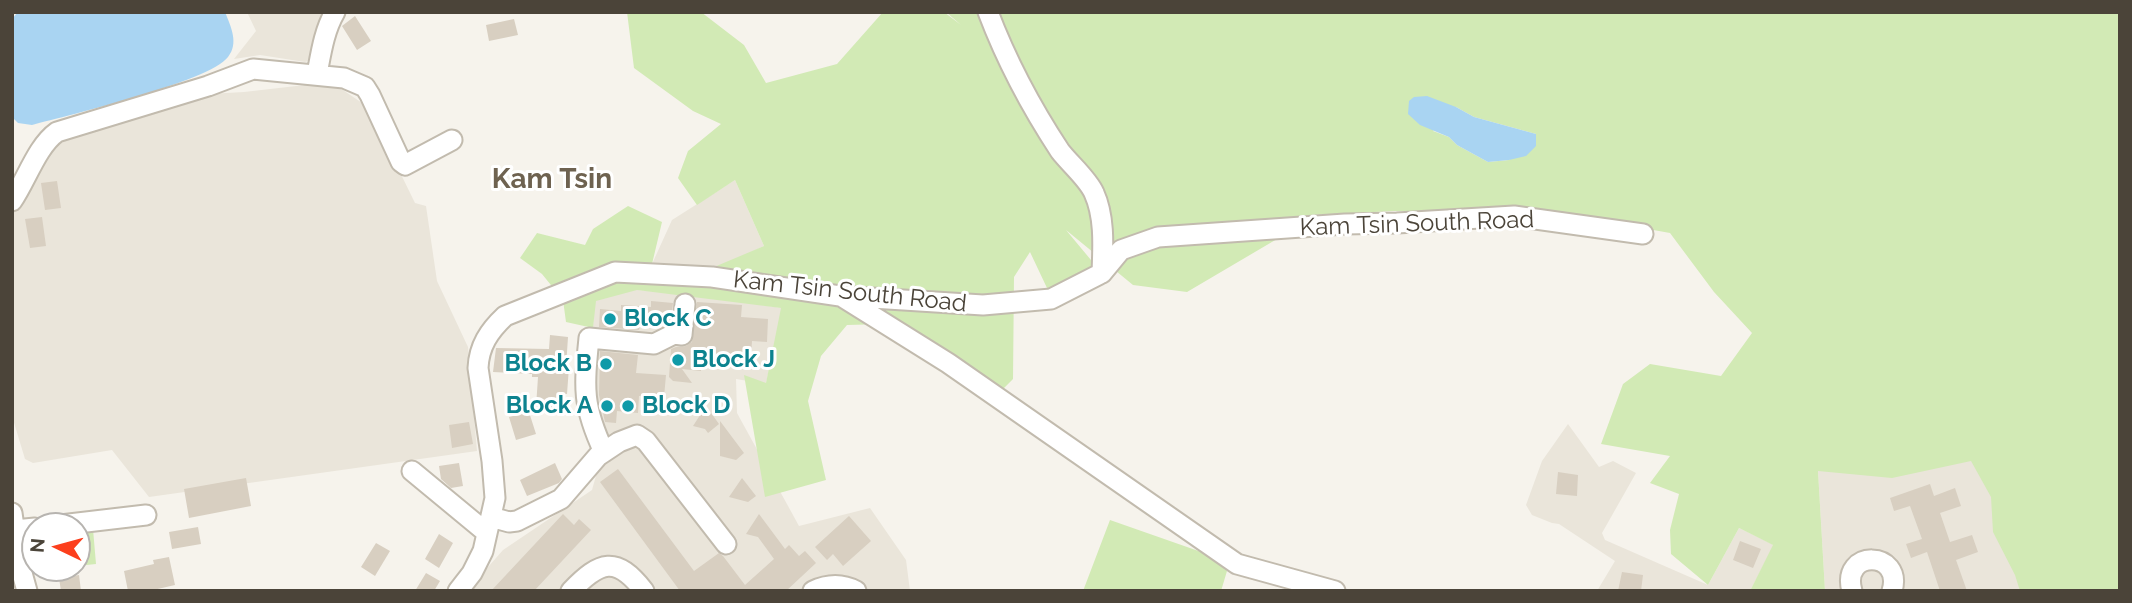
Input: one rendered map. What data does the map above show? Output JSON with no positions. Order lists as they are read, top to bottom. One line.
{"streets":{"street":["Kam Tsin South Road"]},"districts":["Kam Tsin"],"places":["Block C","Block J","Block B","Block A","Block D"],"north":"left"}
